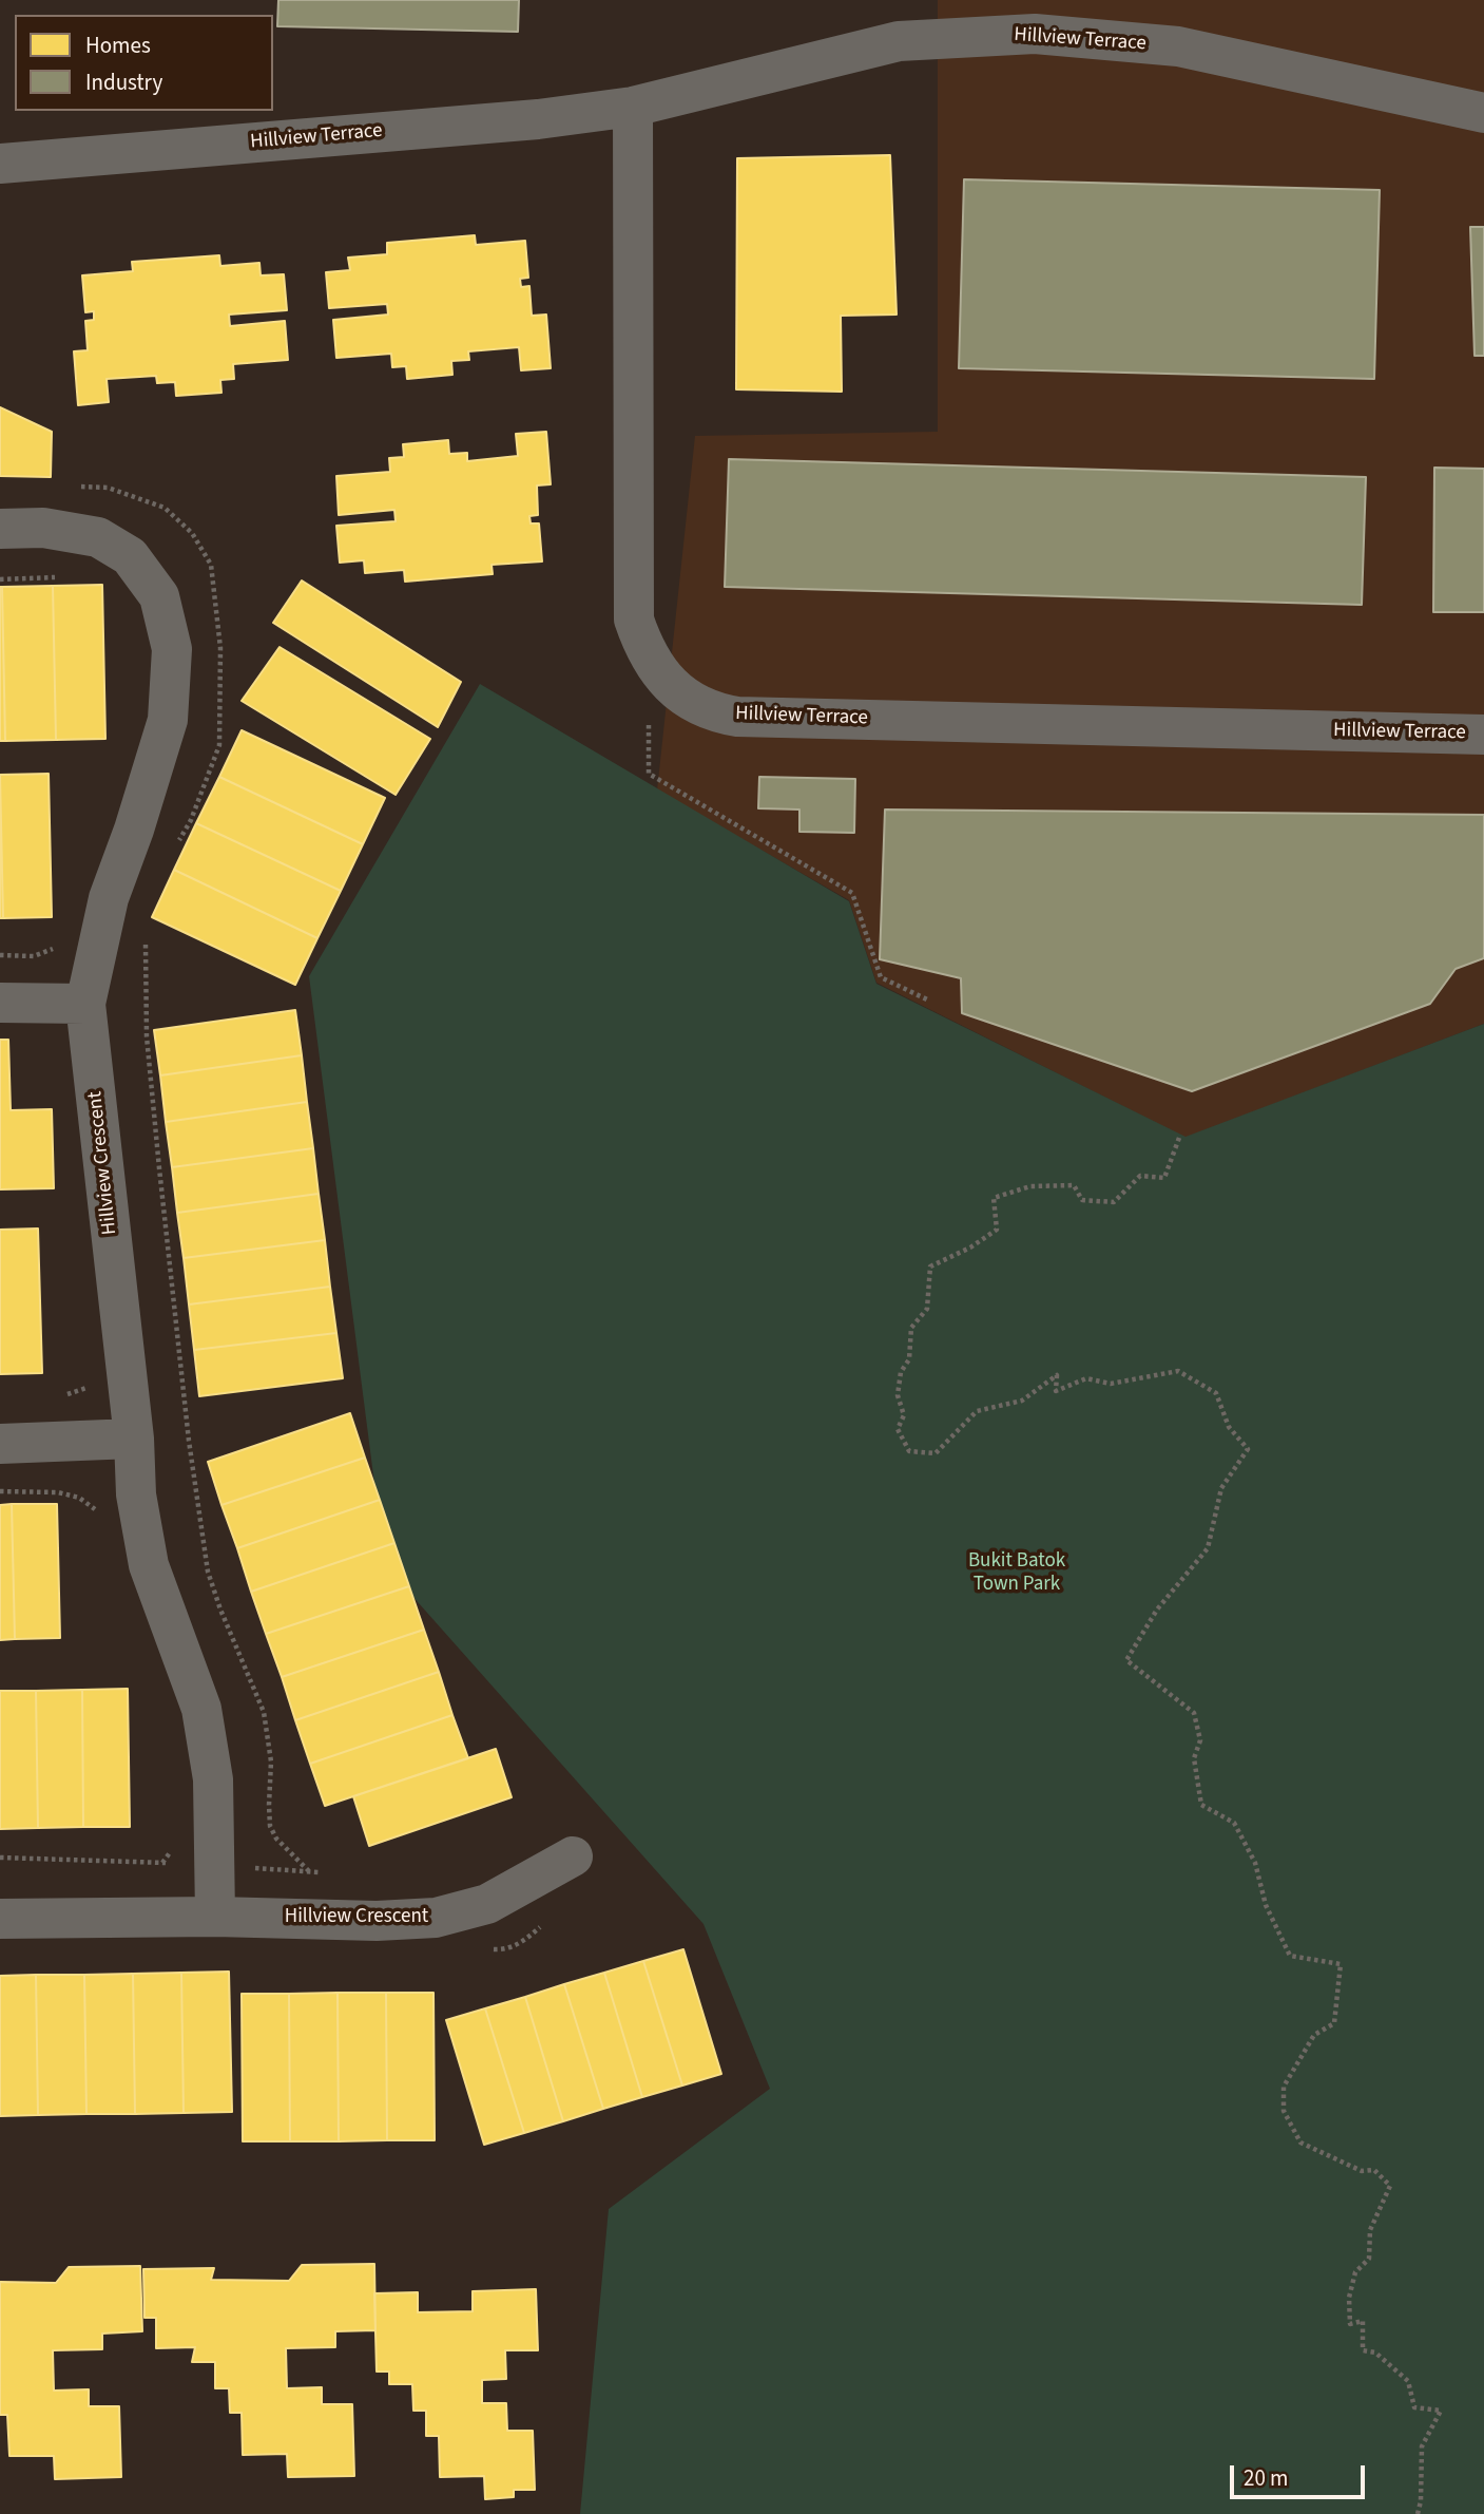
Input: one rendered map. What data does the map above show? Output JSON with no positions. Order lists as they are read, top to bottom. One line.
{"streets":{"street":["Hillview Terrace","Hillview Crescent"]},"parks":["Bukit Batok Town Park"],"legend":["Homes","Industry"],"scale_bar":"20 m"}
